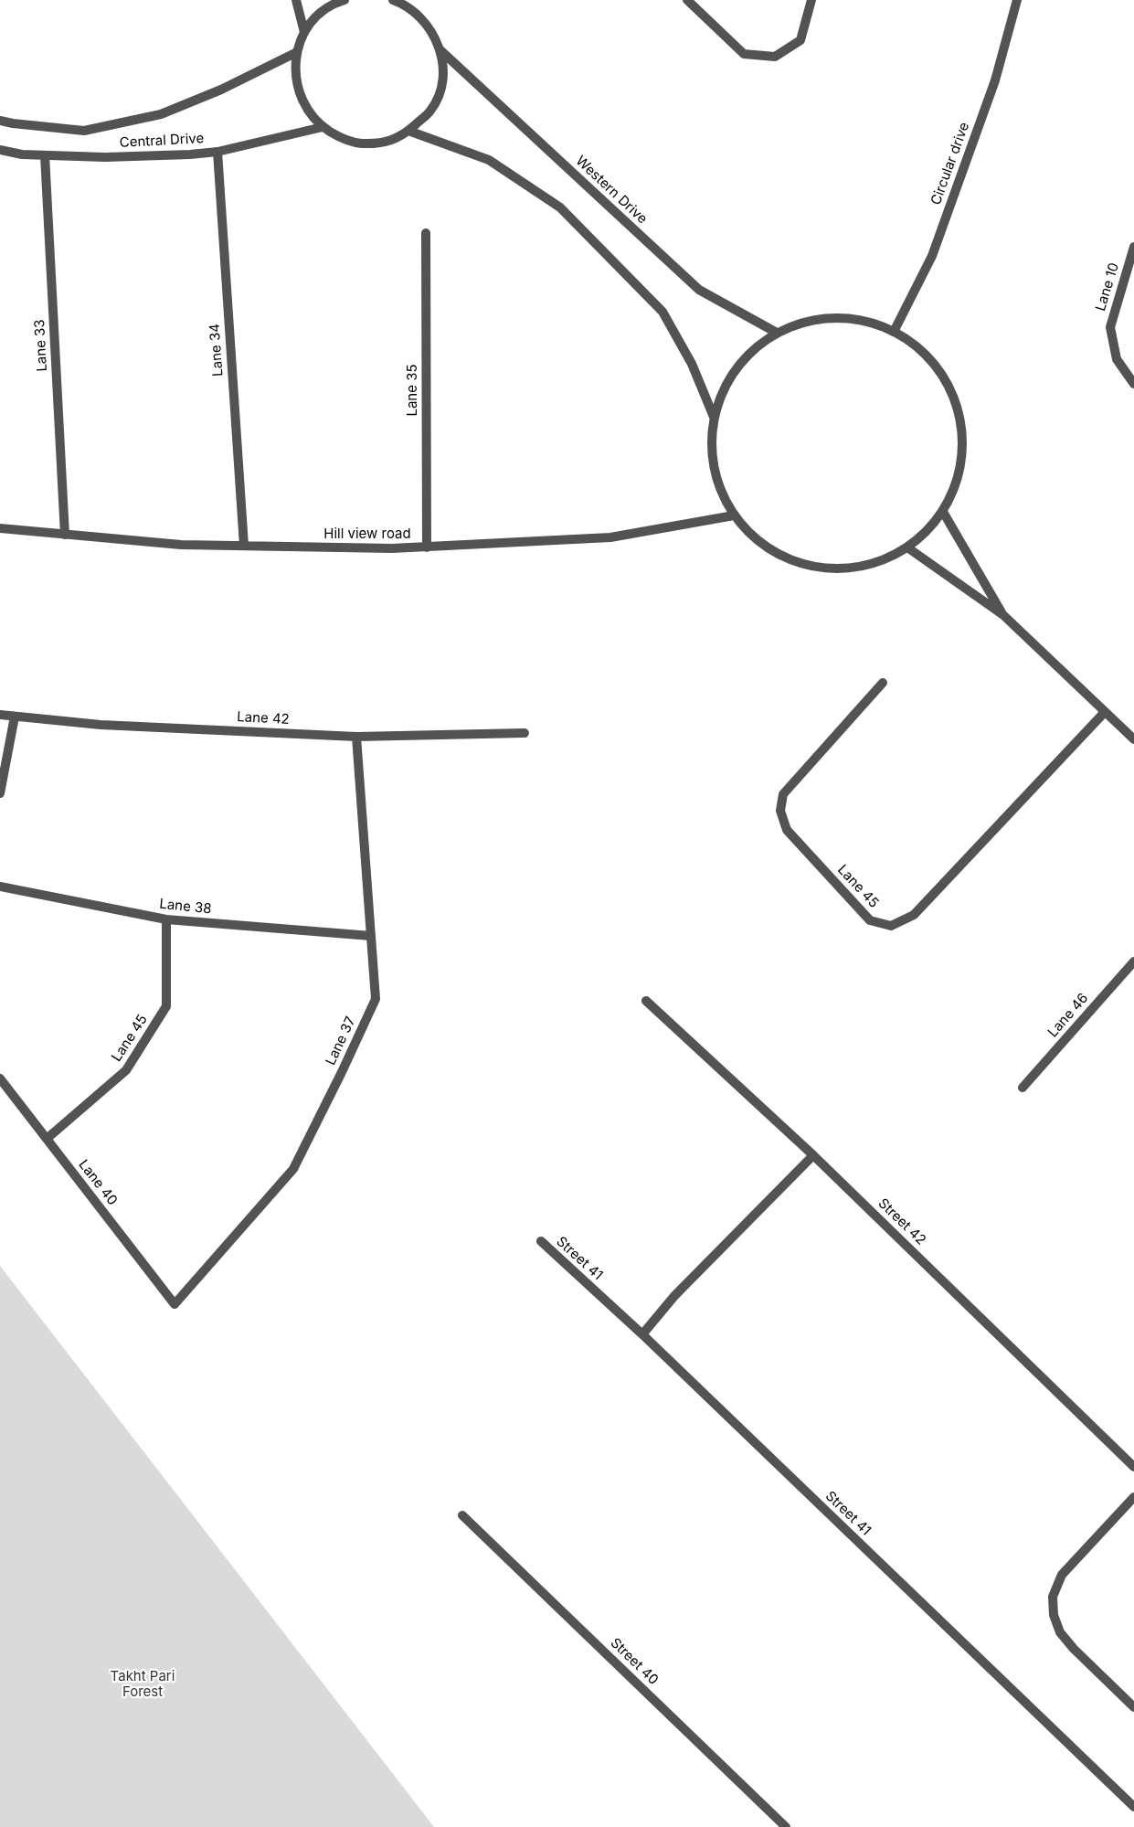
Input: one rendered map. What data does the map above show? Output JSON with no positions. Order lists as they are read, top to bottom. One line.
{"streets":{"street":["Central Drive","Circular drive","Western Drive","Lane 10","Lane 33","Lane 34","Lane 35","Hill view road","Lane 42","Lane 45","Lane 38","Lane 46","Lane 37","Lane 40","Street 42","Street 41","Street 40"]},"crossings":[["Central Drive","Lane 33"],["Central Drive","Lane 34"],["Lane 33","Hill view road"],["Lane 34","Hill view road"],["Lane 35","Hill view road"],["Lane 42","Lane 37"],["Lane 45","Lane 38"],["Lane 45","Lane 40"],["Lane 38","Lane 37"],["Lane 37","Lane 40"]],"parks":["Takht Pari Forest"]}
